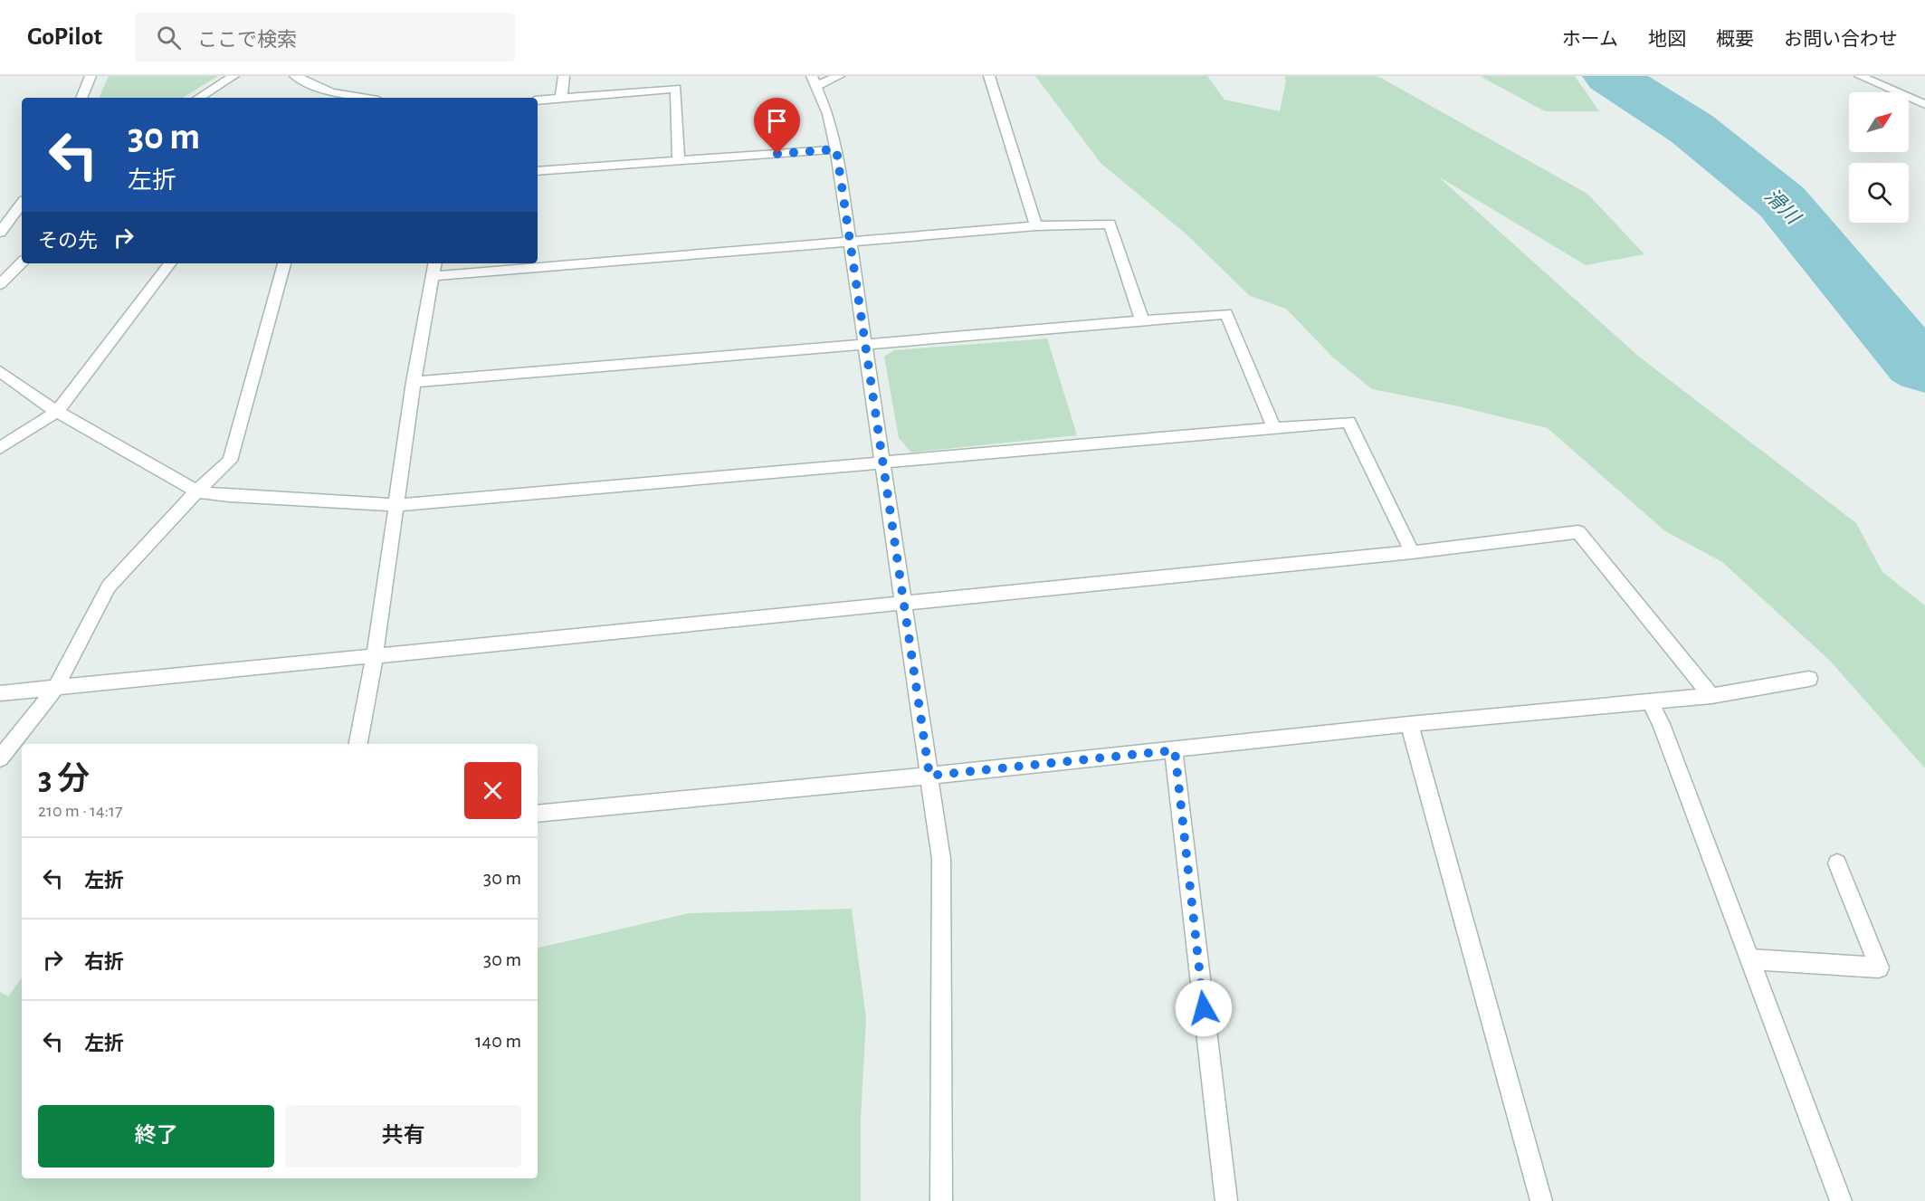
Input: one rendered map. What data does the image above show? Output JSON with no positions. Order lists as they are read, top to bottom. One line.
{"water":["滑川"],"north":"top right","page":{"header":"GoPilot","search":"ここで検索","nav":["ホーム","地図","概要","お問い合わせ"],"turn":["30 m","左折"],"then":"その先","heading":["3 分","210 m · 14:17"],"list":[{"name":"左折","value":"30 m"},{"name":"右折","value":"30 m"},{"name":"左折","value":"140 m"}],"buttons":["終了","共有"]}}
